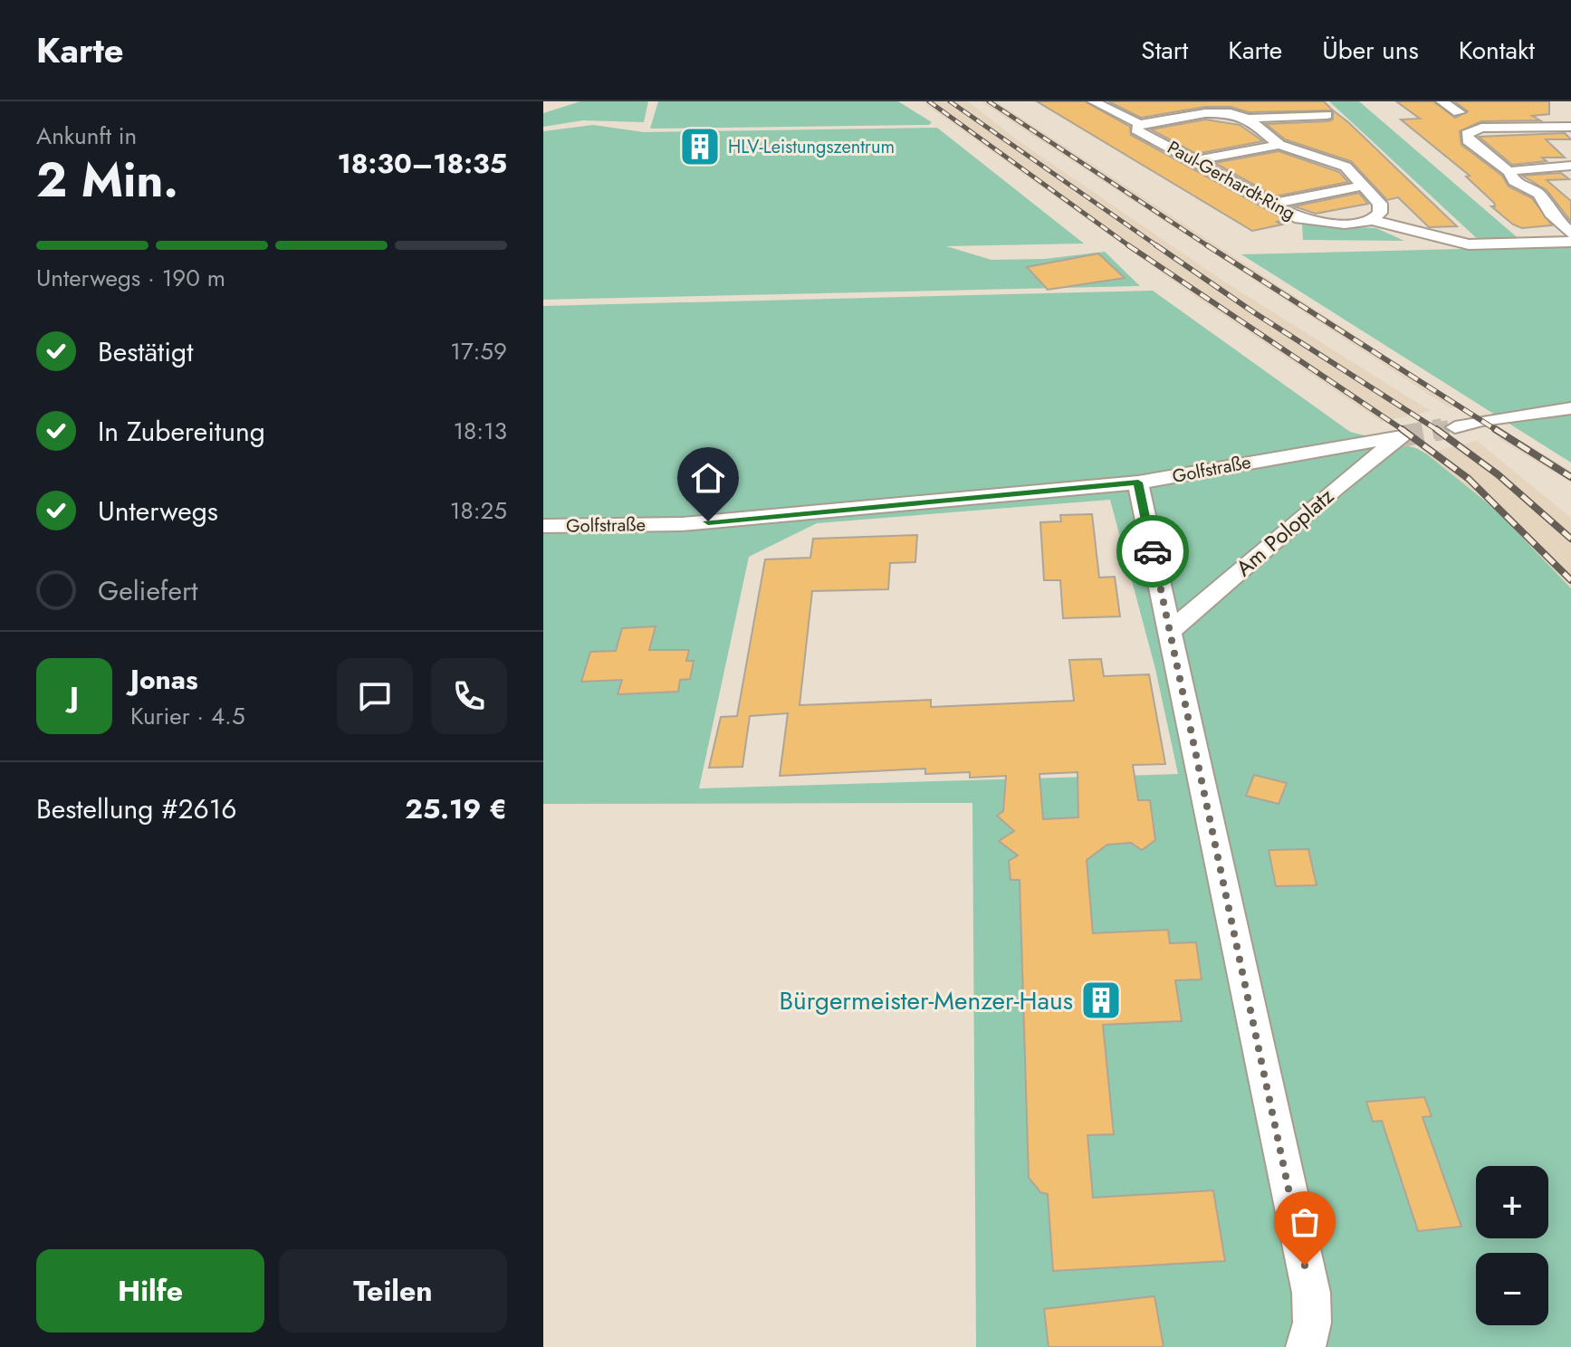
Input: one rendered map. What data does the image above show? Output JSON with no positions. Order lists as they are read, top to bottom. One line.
{"streets":{"street":["Paul-Gerhardt-Ring","Golfstraße","Am Poloplatz"]},"crossings":[["Golfstraße","Am Poloplatz"]],"places":{"building":["HLV-Leistungszentrum","Bürgermeister-Menzer-Haus"]},"page":{"header":"Karte","nav":["Start","Karte","Über uns","Kontakt"],"heading":["2 Min.","Ankunft in","18:30–18:35"],"panel":["Jonas","Kurier · 4.5","Bestellung #2616","25.19 €"],"bar":"Unterwegs · 190 m","list":[["Bestätigt","17:59"],["In Zubereitung","18:13"],["Unterwegs","18:25"],"Geliefert"],"round":"J","map_buttons":["+","−"],"buttons":["Hilfe","Teilen"]}}
